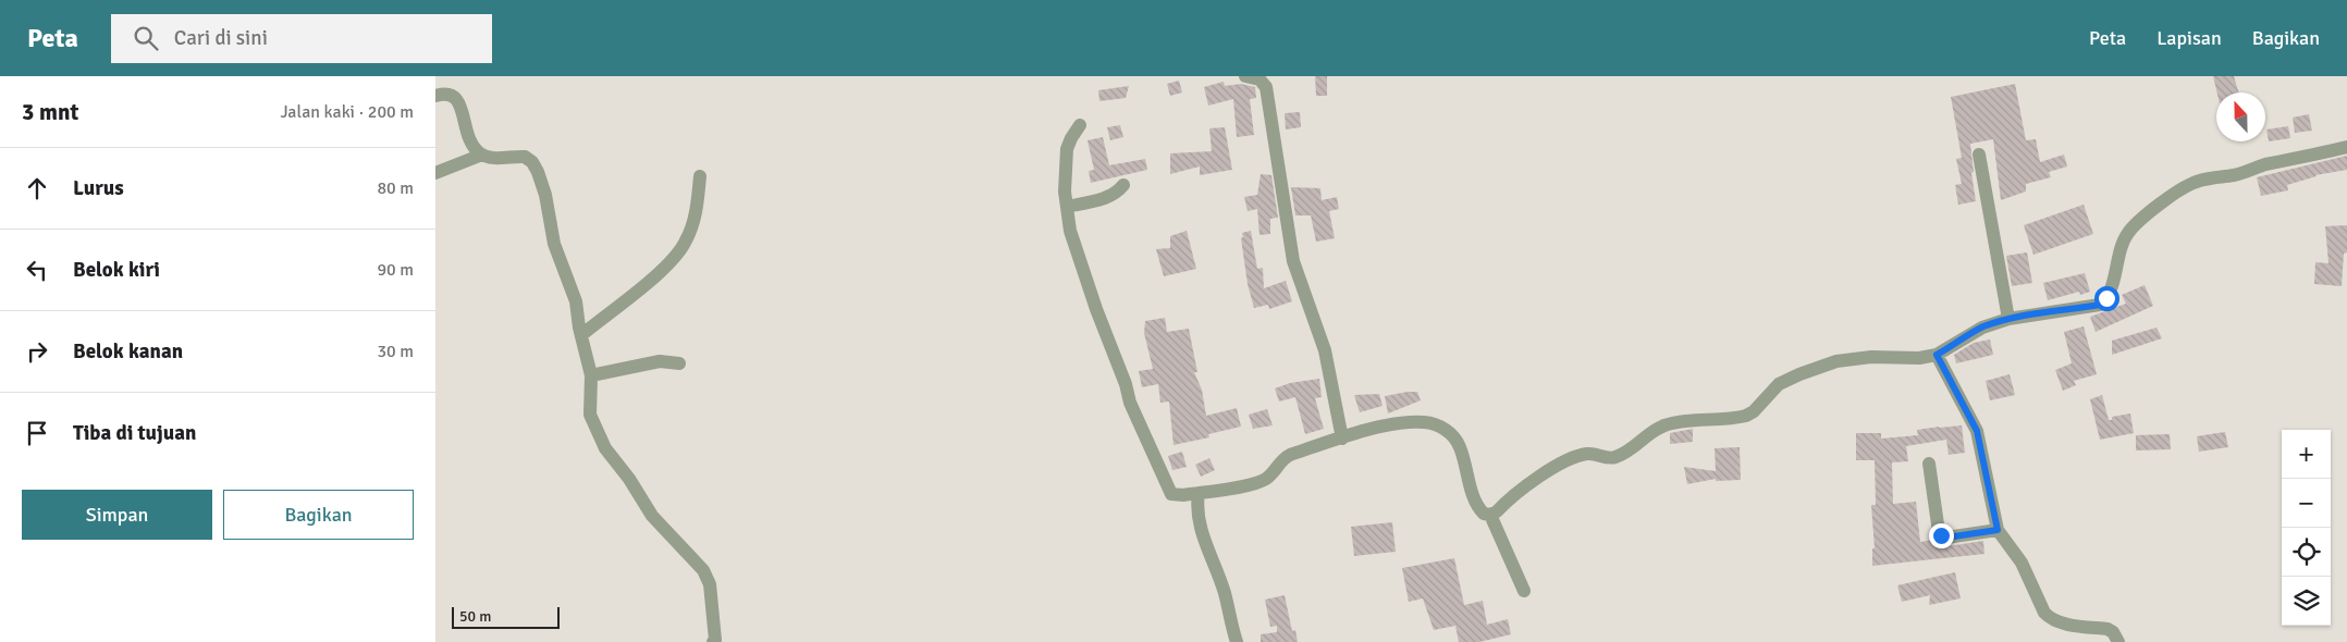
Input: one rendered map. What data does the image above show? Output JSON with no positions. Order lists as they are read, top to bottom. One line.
{"scale_bar":"50 m","north":"top","page":{"header":"Peta","search":"Cari di sini","nav":["Peta","Lapisan","Bagikan"],"heading":["3 mnt","Jalan kaki · 200 m"],"list":[["Lurus","80 m"],["Belok kiri","90 m"],["Belok kanan","30 m"],"Tiba di tujuan"],"map_buttons":["+","−"],"buttons":["Simpan","Bagikan"],"scale":"50 m"}}
